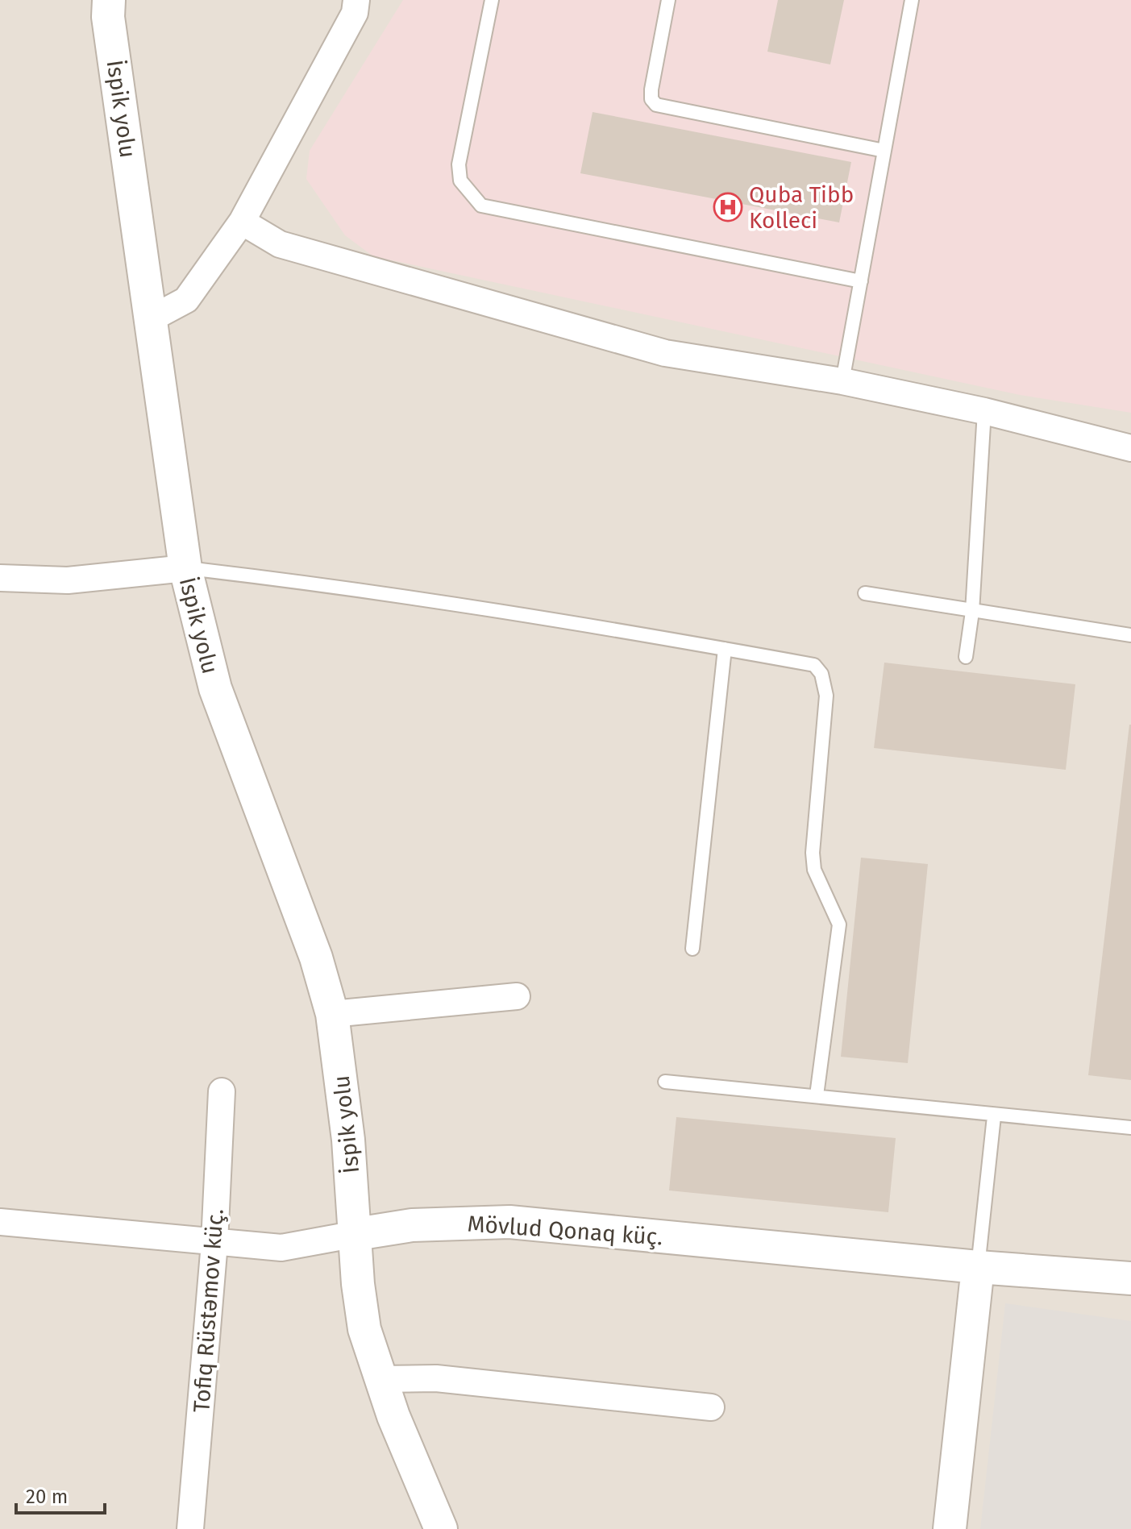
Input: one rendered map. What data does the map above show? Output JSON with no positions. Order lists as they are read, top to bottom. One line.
{"streets":{"street":["İspik yolu","Mövlud Qonaq küç.","Tofiq Rüstəmov küç."]},"crossings":[["İspik yolu","Mövlud Qonaq küç."],["Mövlud Qonaq küç.","Tofiq Rüstəmov küç."]],"places":{"hospital":["Quba Tibb Kolleci"]},"scale_bar":"20 m"}
